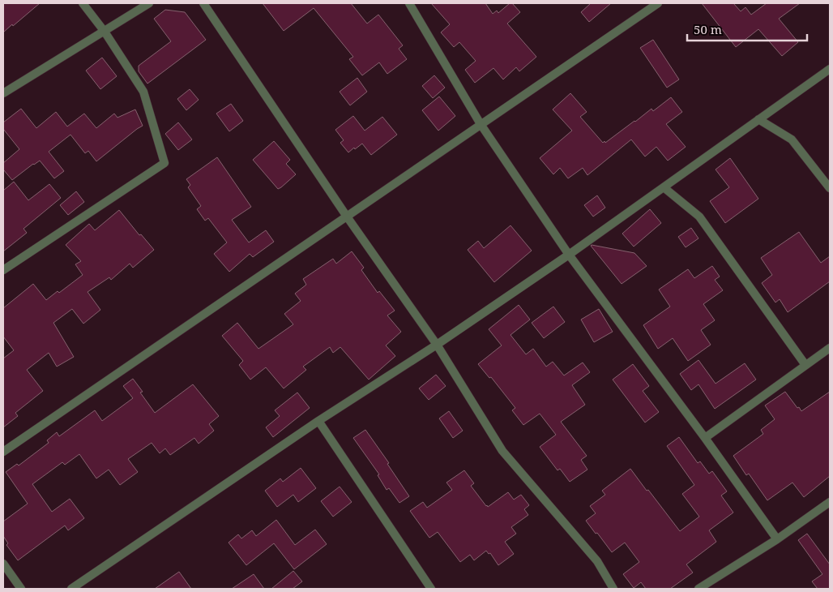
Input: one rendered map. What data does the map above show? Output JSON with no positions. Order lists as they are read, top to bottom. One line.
{"scale_bar":"50 m"}
